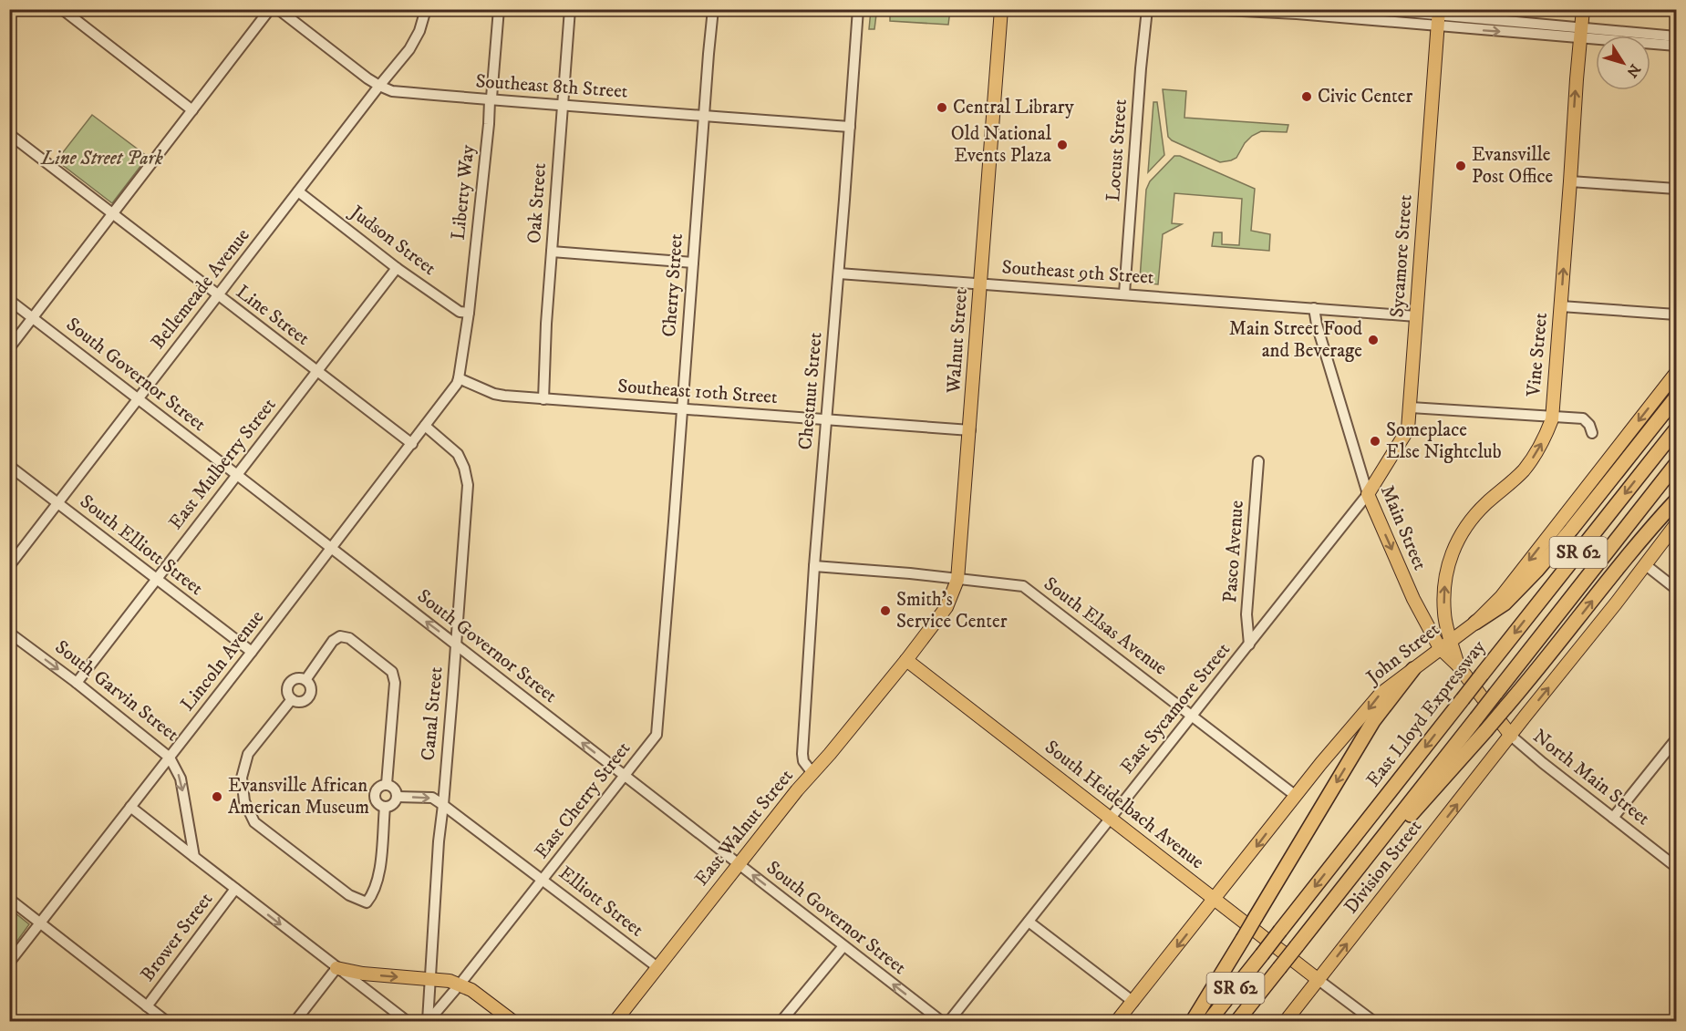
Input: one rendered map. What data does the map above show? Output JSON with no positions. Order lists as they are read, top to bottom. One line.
{"streets":{"highway":["SR 62","East Lloyd Expressway"],"main road":["Sycamore Street","Walnut Street","Vine Street","Main Street","John Street","South Heidelbach Avenue","East Walnut Street","Division Street"],"street":["Southeast 8th Street","Locust Street","Liberty Way","Oak Street","Judson Street","Southeast 9th Street","Cherry Street","Bellemeade Avenue","Line Street","South Governor Street","Chestnut Street","Southeast 10th Street","East Mulberry Street","South Elliott Street","Pasco Avenue","South Elsas Avenue","Lincoln Avenue","South Garvin Street","East Sycamore Street","Canal Street","North Main Street","East Cherry Street","Elliott Street","Brower Street"]},"crossings":[["Southeast 8th Street","Liberty Way"],["Southeast 8th Street","Oak Street"],["Southeast 8th Street","Cherry Street"],["Southeast 8th Street","Bellemeade Avenue"],["Southeast 8th Street","Chestnut Street"],["Locust Street","Southeast 9th Street"],["Liberty Way","Judson Street"],["Liberty Way","Southeast 10th Street"],["Liberty Way","Lincoln Avenue"],["Oak Street","Southeast 10th Street"],["Judson Street","Bellemeade Avenue"],["Judson Street","East Mulberry Street"],["Sycamore Street","Southeast 9th Street"],["Sycamore Street","Main Street"],["Sycamore Street","East Sycamore Street"],["Southeast 9th Street","Walnut Street"],["Southeast 9th Street","Chestnut Street"],["Southeast 9th Street","Main Street"],["Cherry Street","Southeast 10th Street"],["Cherry Street","East Cherry Street"],["Bellemeade Avenue","Line Street"],["Bellemeade Avenue","South Governor Street"],["Bellemeade Avenue","South Elliott Street"],["Line Street","East Mulberry Street"],["Line Street","Lincoln Avenue"],["Walnut Street","Southeast 10th Street"],["Walnut Street","South Elsas Avenue"],["Walnut Street","South Heidelbach Avenue"],["Walnut Street","East Walnut Street"],["Vine Street","Main Street"],["Vine Street","John Street"],["South Governor Street","East Mulberry Street"],["South Governor Street","Lincoln Avenue"],["South Governor Street","Canal Street"],["South Governor Street","East Cherry Street"],["South Governor Street","East Walnut Street"],["Chestnut Street","Southeast 10th Street"],["Chestnut Street","South Elsas Avenue"],["Chestnut Street","East Walnut Street"],["Southeast 10th Street","Lincoln Avenue"],["East Mulberry Street","South Elliott Street"],["East Mulberry Street","South Garvin Street"],["Main Street","John Street"],["Main Street","East Sycamore Street"],["Main Street","North Main Street"],["Main Street","Division Street"],["South Elliott Street","Lincoln Avenue"],["Pasco Avenue","East Sycamore Street"],["South Elsas Avenue","John Street"],["South Elsas Avenue","East Sycamore Street"],["John Street","South Heidelbach Avenue"],["Lincoln Avenue","South Garvin Street"],["Lincoln Avenue","Canal Street"],["East Sycamore Street","South Heidelbach Avenue"],["Canal Street","East Cherry Street"],["Canal Street","Elliott Street"],["North Main Street","Division Street"],["East Cherry Street","Elliott Street"],["South Heidelbach Avenue","East Walnut Street"],["South Heidelbach Avenue","Division Street"],["East Walnut Street","Elliott Street"]],"one_way":["Vine Street","South Governor Street","Main Street","John Street","Division Street"],"parks":["Line Street Park"],"places":["Civic Center","Central Library","Old National Events Plaza","Evansville Post Office","Main Street Food and Beverage","Someplace Else Nightclub","Smith's Service Center","Evansville African American Museum"],"north":"bottom right"}
